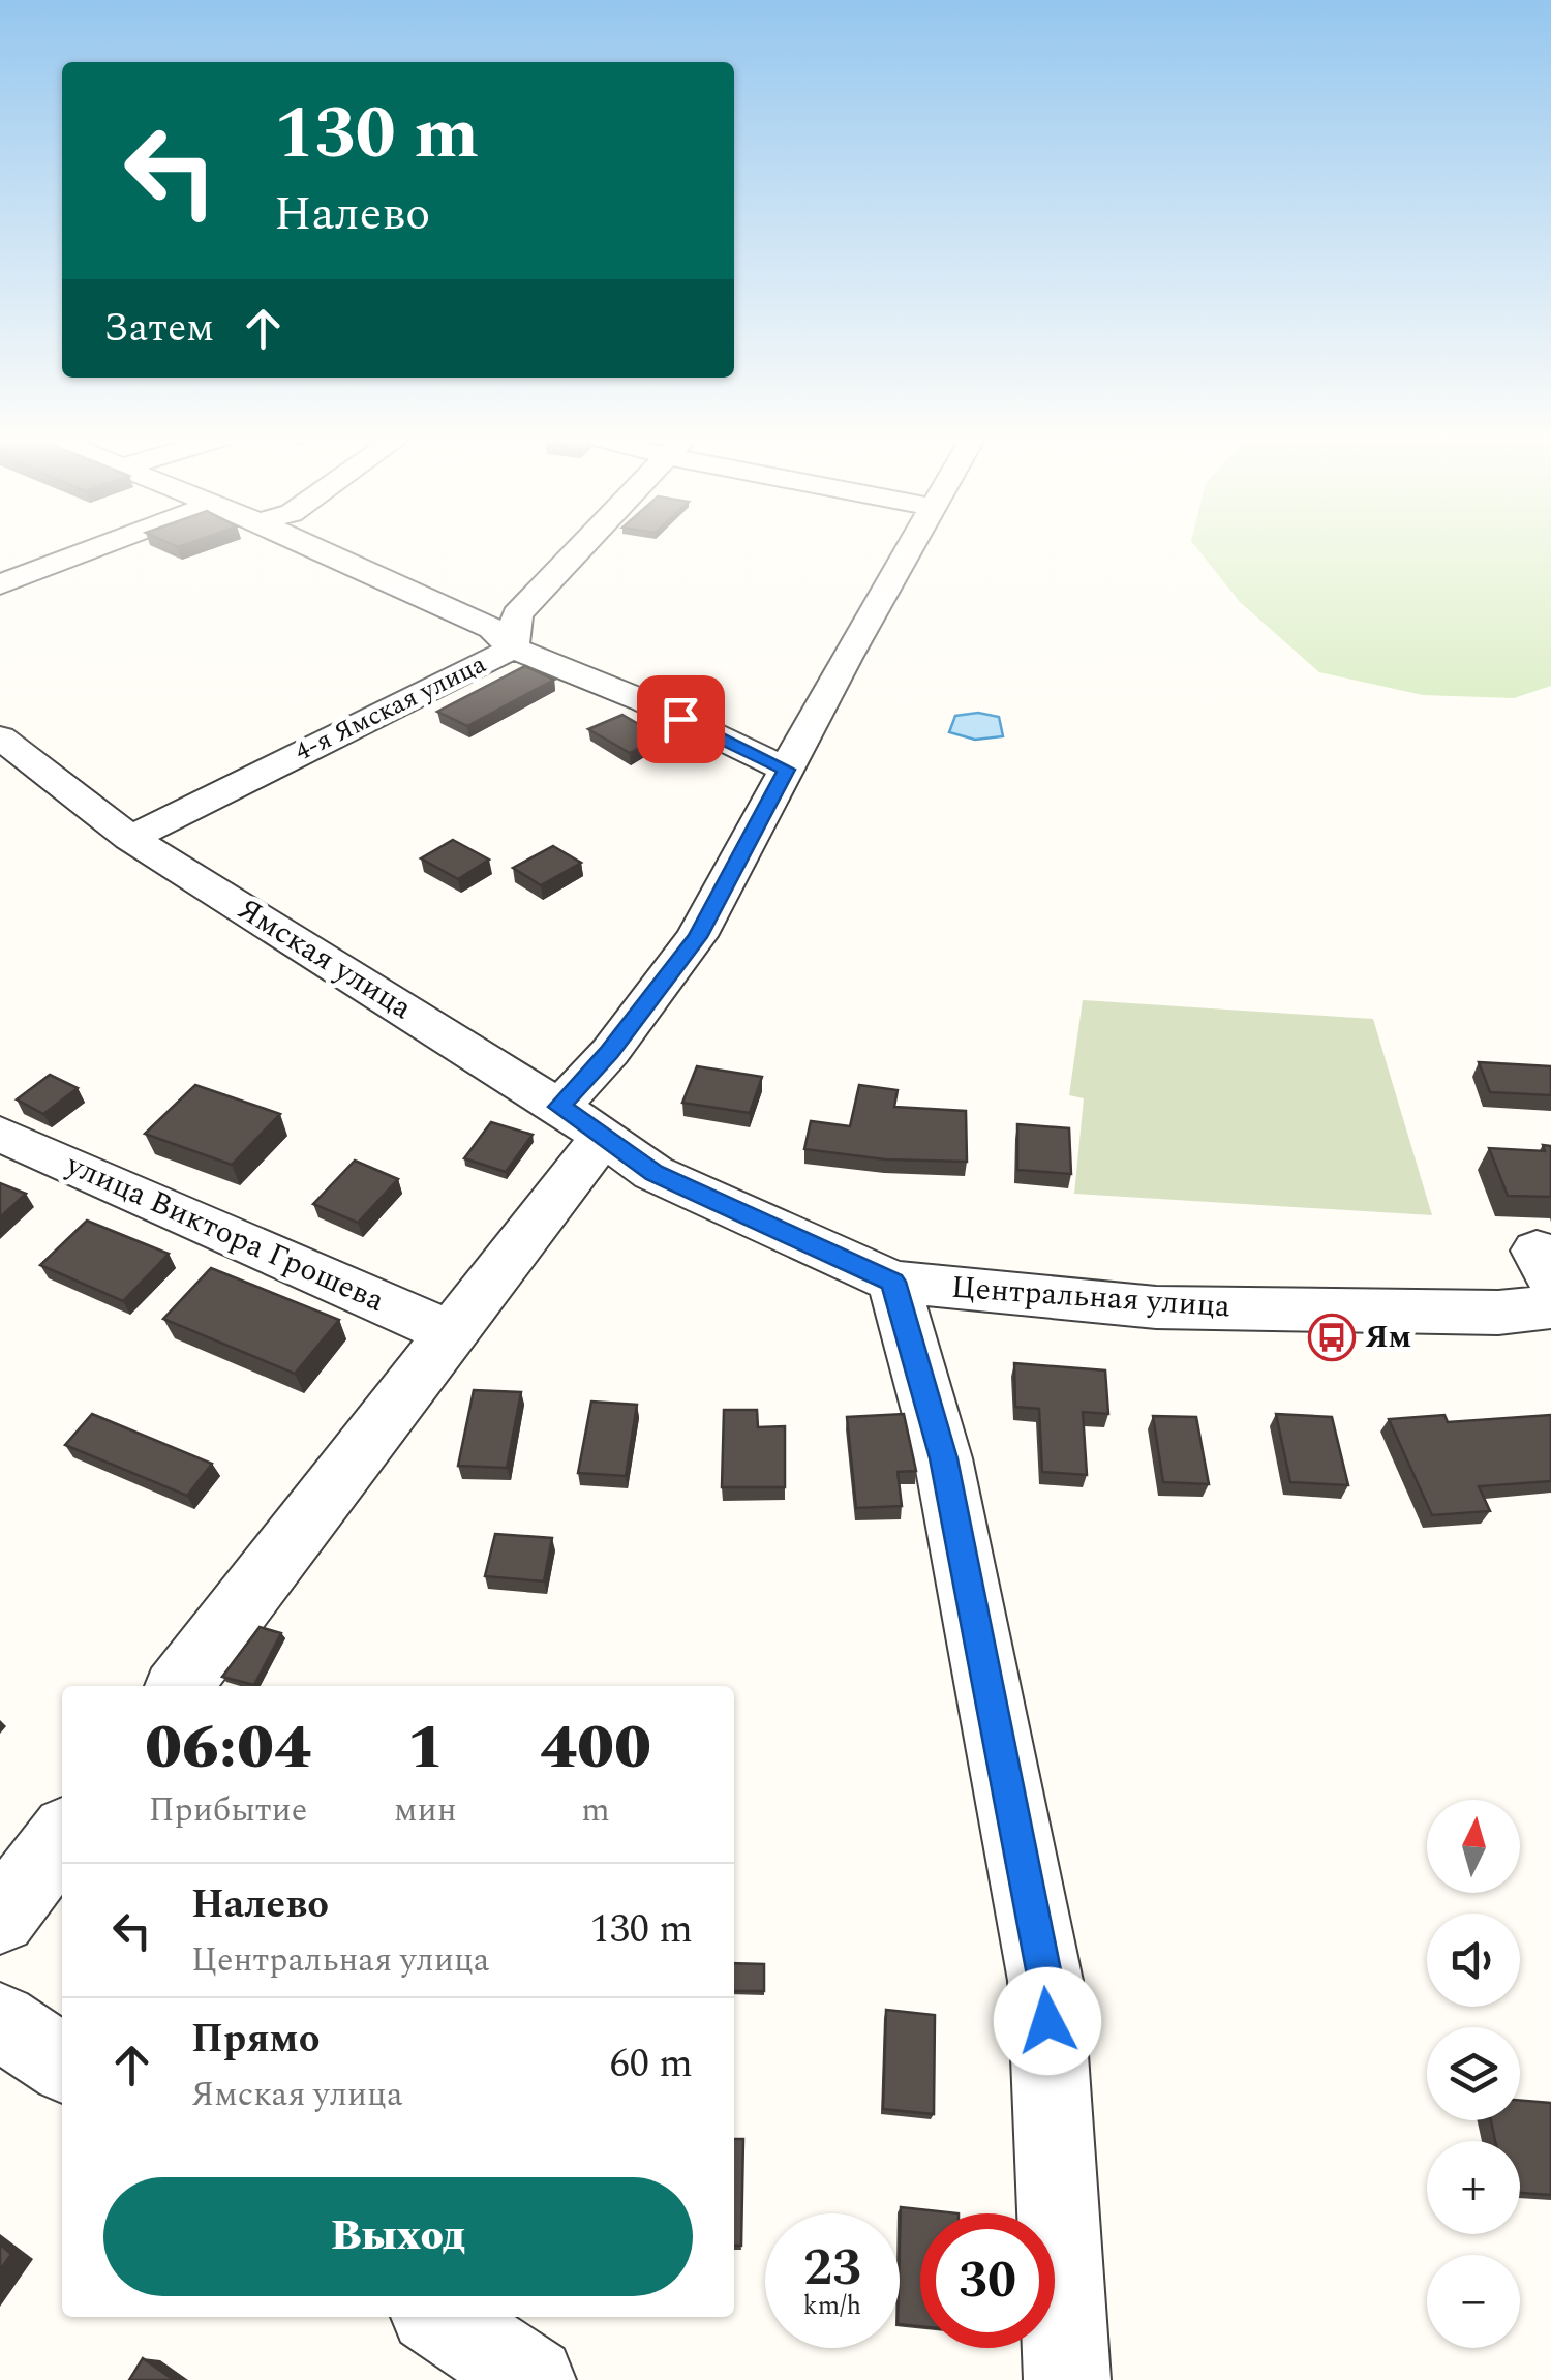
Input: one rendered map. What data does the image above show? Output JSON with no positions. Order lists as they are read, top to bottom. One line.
{"streets":{"street":["4-я Ямская улица","Ямская улица","улица Виктора Грошева","Центральная улица"]},"crossings":[["4-я Ямская улица","Ямская улица"],["Ямская улица","Центральная улица"]],"places":{"bus stop":["Ям"]},"north":"top","page":{"turn":["130 m","Налево"],"then":"Затем","eta":["06:04","Прибытие","1","мин","400","m"],"map_buttons":["+","−"],"list":[{"name":"Налево","note":"Центральная улица","value":"130 m"},{"name":"Прямо","note":"Ямская улица","value":"60 m"}],"buttons":"Выход","speed":"23 km/h","limit":"30"}}
